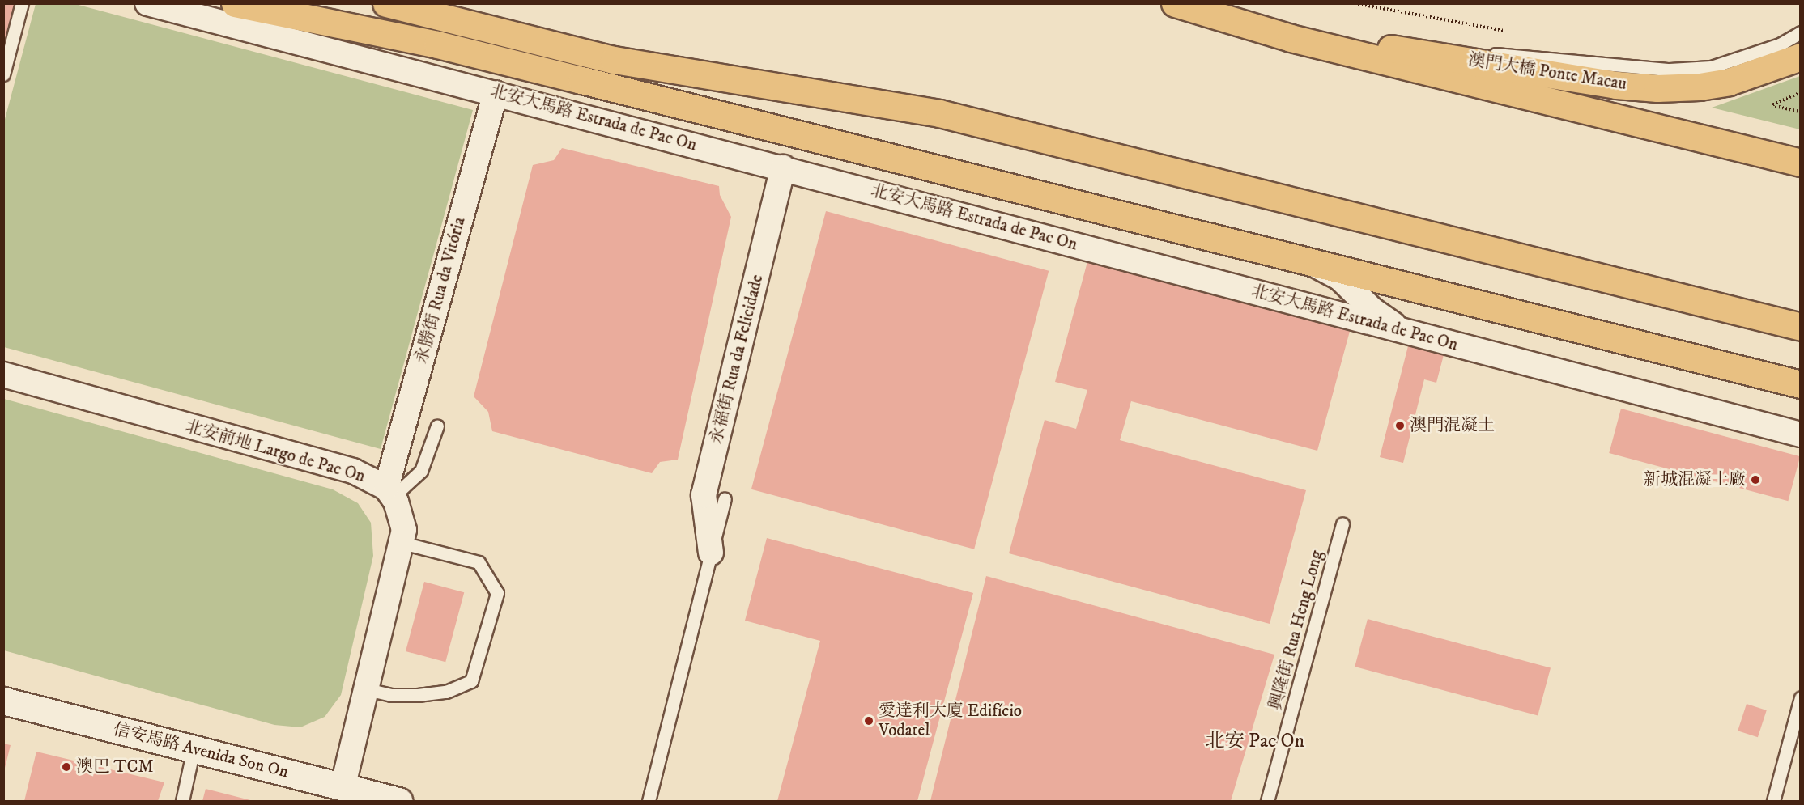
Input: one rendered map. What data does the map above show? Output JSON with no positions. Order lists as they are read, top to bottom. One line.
{"streets":{"main road":["澳門大橋 Ponte Macau","北安大馬路 Estrada de Pac On","信安馬路 Avenida Son On"],"street":["永勝街 Rua da Vitória","永福街 Rua da Felicidade","北安前地 Largo de Pac On"],"lane":["興隆街 Rua Heng Long"]},"crossings":[["北安大馬路 Estrada de Pac On","永勝街 Rua da Vitória"],["北安大馬路 Estrada de Pac On","永福街 Rua da Felicidade"],["永勝街 Rua da Vitória","北安前地 Largo de Pac On"]],"districts":["北安 Pac On"],"places":["澳門混凝土","新城混凝土廠","愛達利大廈 Edifício Vodatel","澳巴 TCM"]}
